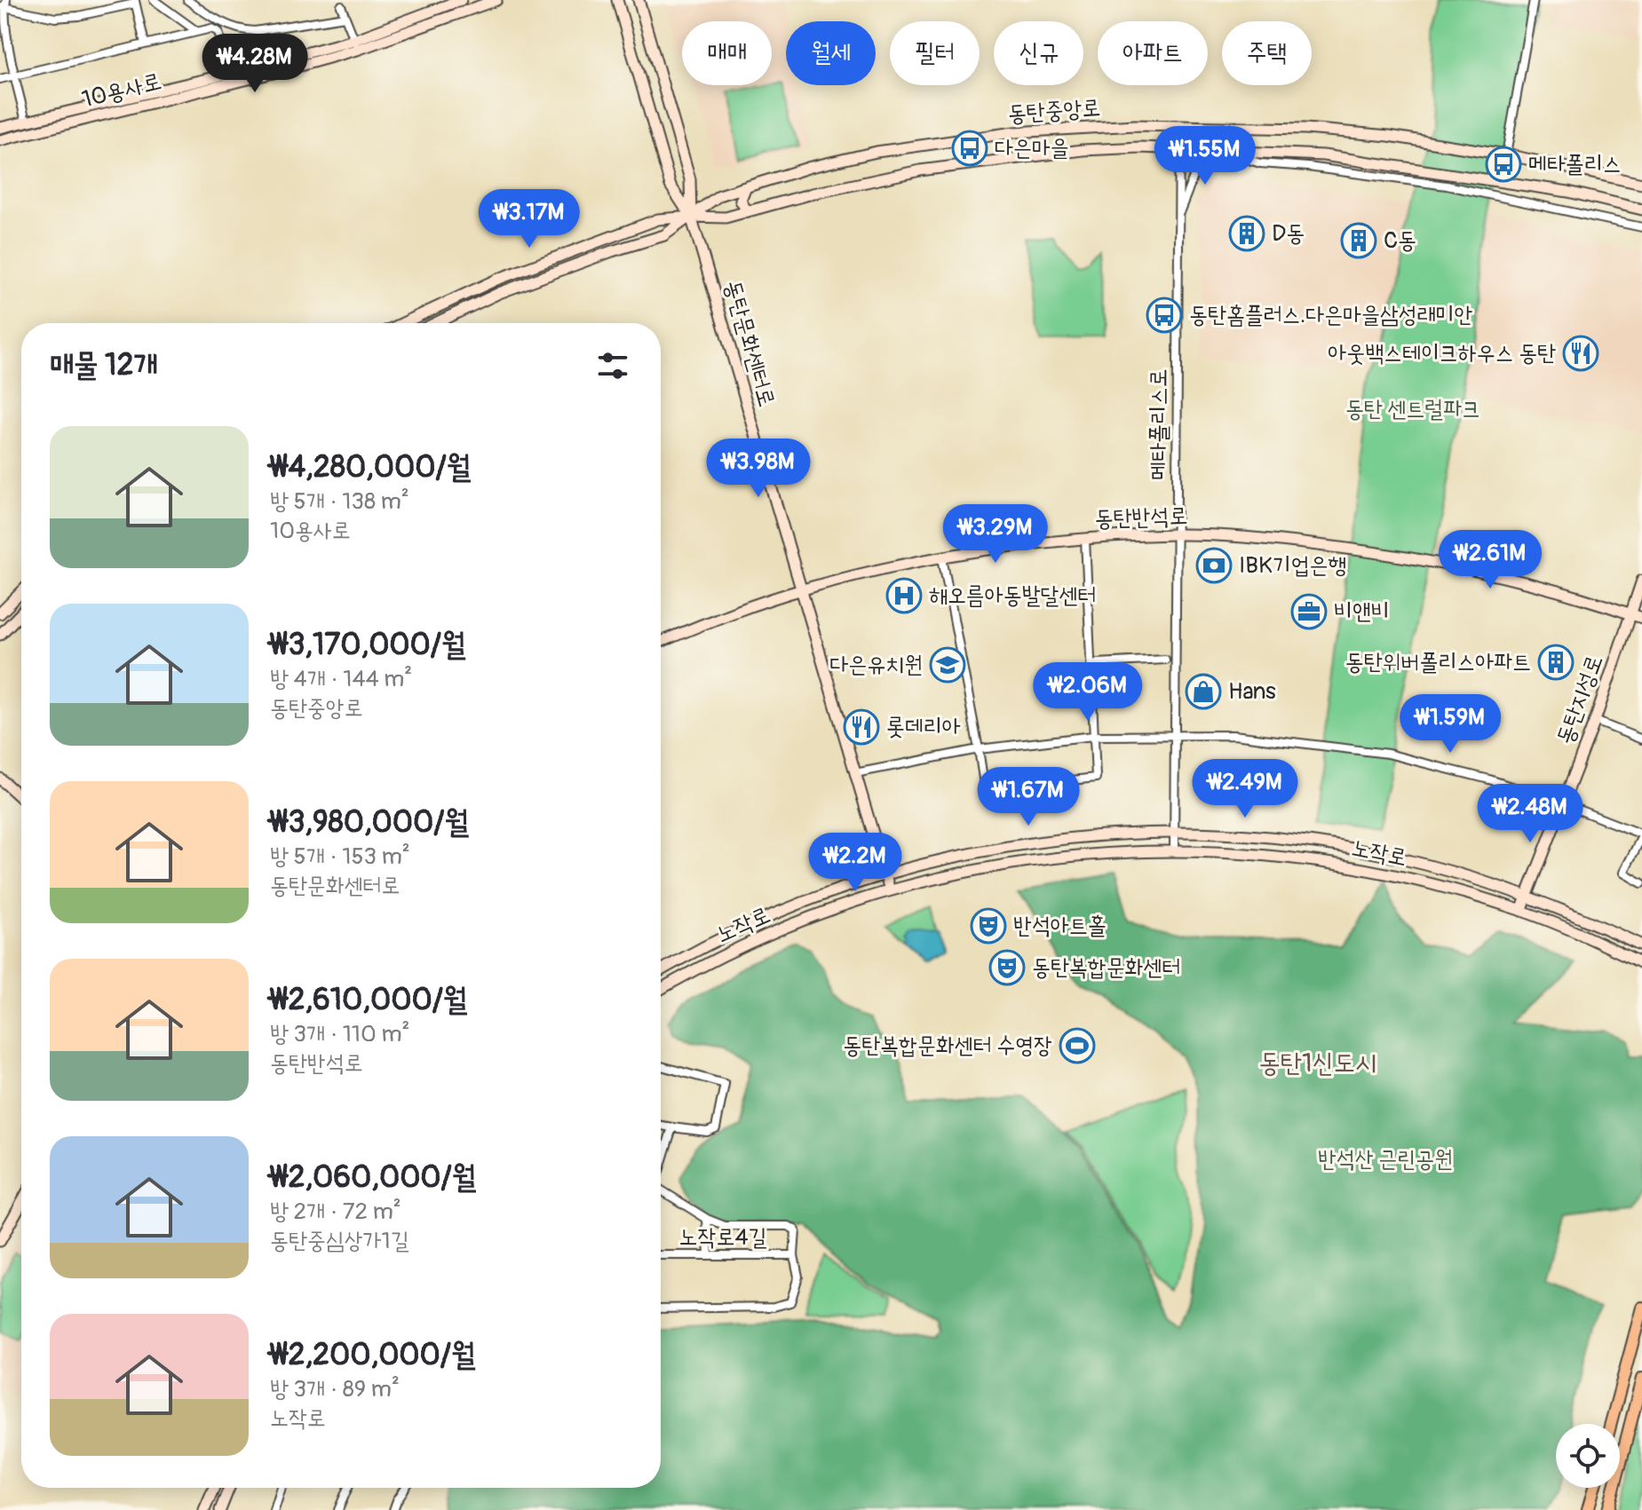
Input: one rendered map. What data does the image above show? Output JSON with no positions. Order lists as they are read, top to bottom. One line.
{"streets":{"street":["10용사로","동탄중앙로","동탄문화센터로","메타폴리스로","동탄반석로","동탄지성로","노작로","노작로4길"]},"crossings":[["동탄중앙로","동탄문화센터로"],["동탄중앙로","메타폴리스로"],["동탄문화센터로","동탄반석로"],["동탄문화센터로","노작로"],["메타폴리스로","동탄반석로"],["메타폴리스로","노작로"],["동탄반석로","동탄지성로"],["동탄지성로","노작로"]],"districts":["동탄1신도시"],"parks":["동탄 센트럴파크","반석산 근린공원"],"places":{"bus stop":["다은마을","메타폴리스","동탄홈플러스.다은마을삼성래미안"],"building":["D동","C동","동탄위버폴리스아파트"],"restaurant":["아웃백스테이크하우스 동탄","롯데리아"],"bank":["IBK기업은행"],"hospital":["해오름아동발달센터"],"office":["비앤비"],"school or university":["다은유치원"],"shop":["Hans"],"theatre":["반석아트홀","동탄복합문화센터"],"sports":["동탄복합문화센터 수영장"]},"page":{"chip":["매매","월세","필터","신규","아파트","주택"],"price":["₩4.28M","₩1.55M","₩3.17M","₩3.98M","₩3.29M","₩2.61M","₩2.06M","₩1.59M","₩2.49M","₩1.67M","₩2.48M","₩2.2M"],"heading":"매물 12개","list":[{"name":"₩4,280,000/월","note":"방 5개 · 138 m² · 10용사로"},{"name":"₩3,170,000/월","note":"방 4개 · 144 m² · 동탄중앙로"},{"name":"₩3,980,000/월","note":"방 5개 · 153 m² · 동탄문화센터로"},{"name":"₩2,610,000/월","note":"방 3개 · 110 m² · 동탄반석로"},{"name":"₩2,060,000/월","note":"방 2개 · 72 m² · 동탄중심상가1길"},{"name":"₩2,200,000/월","note":"방 3개 · 89 m² · 노작로"}]}}
